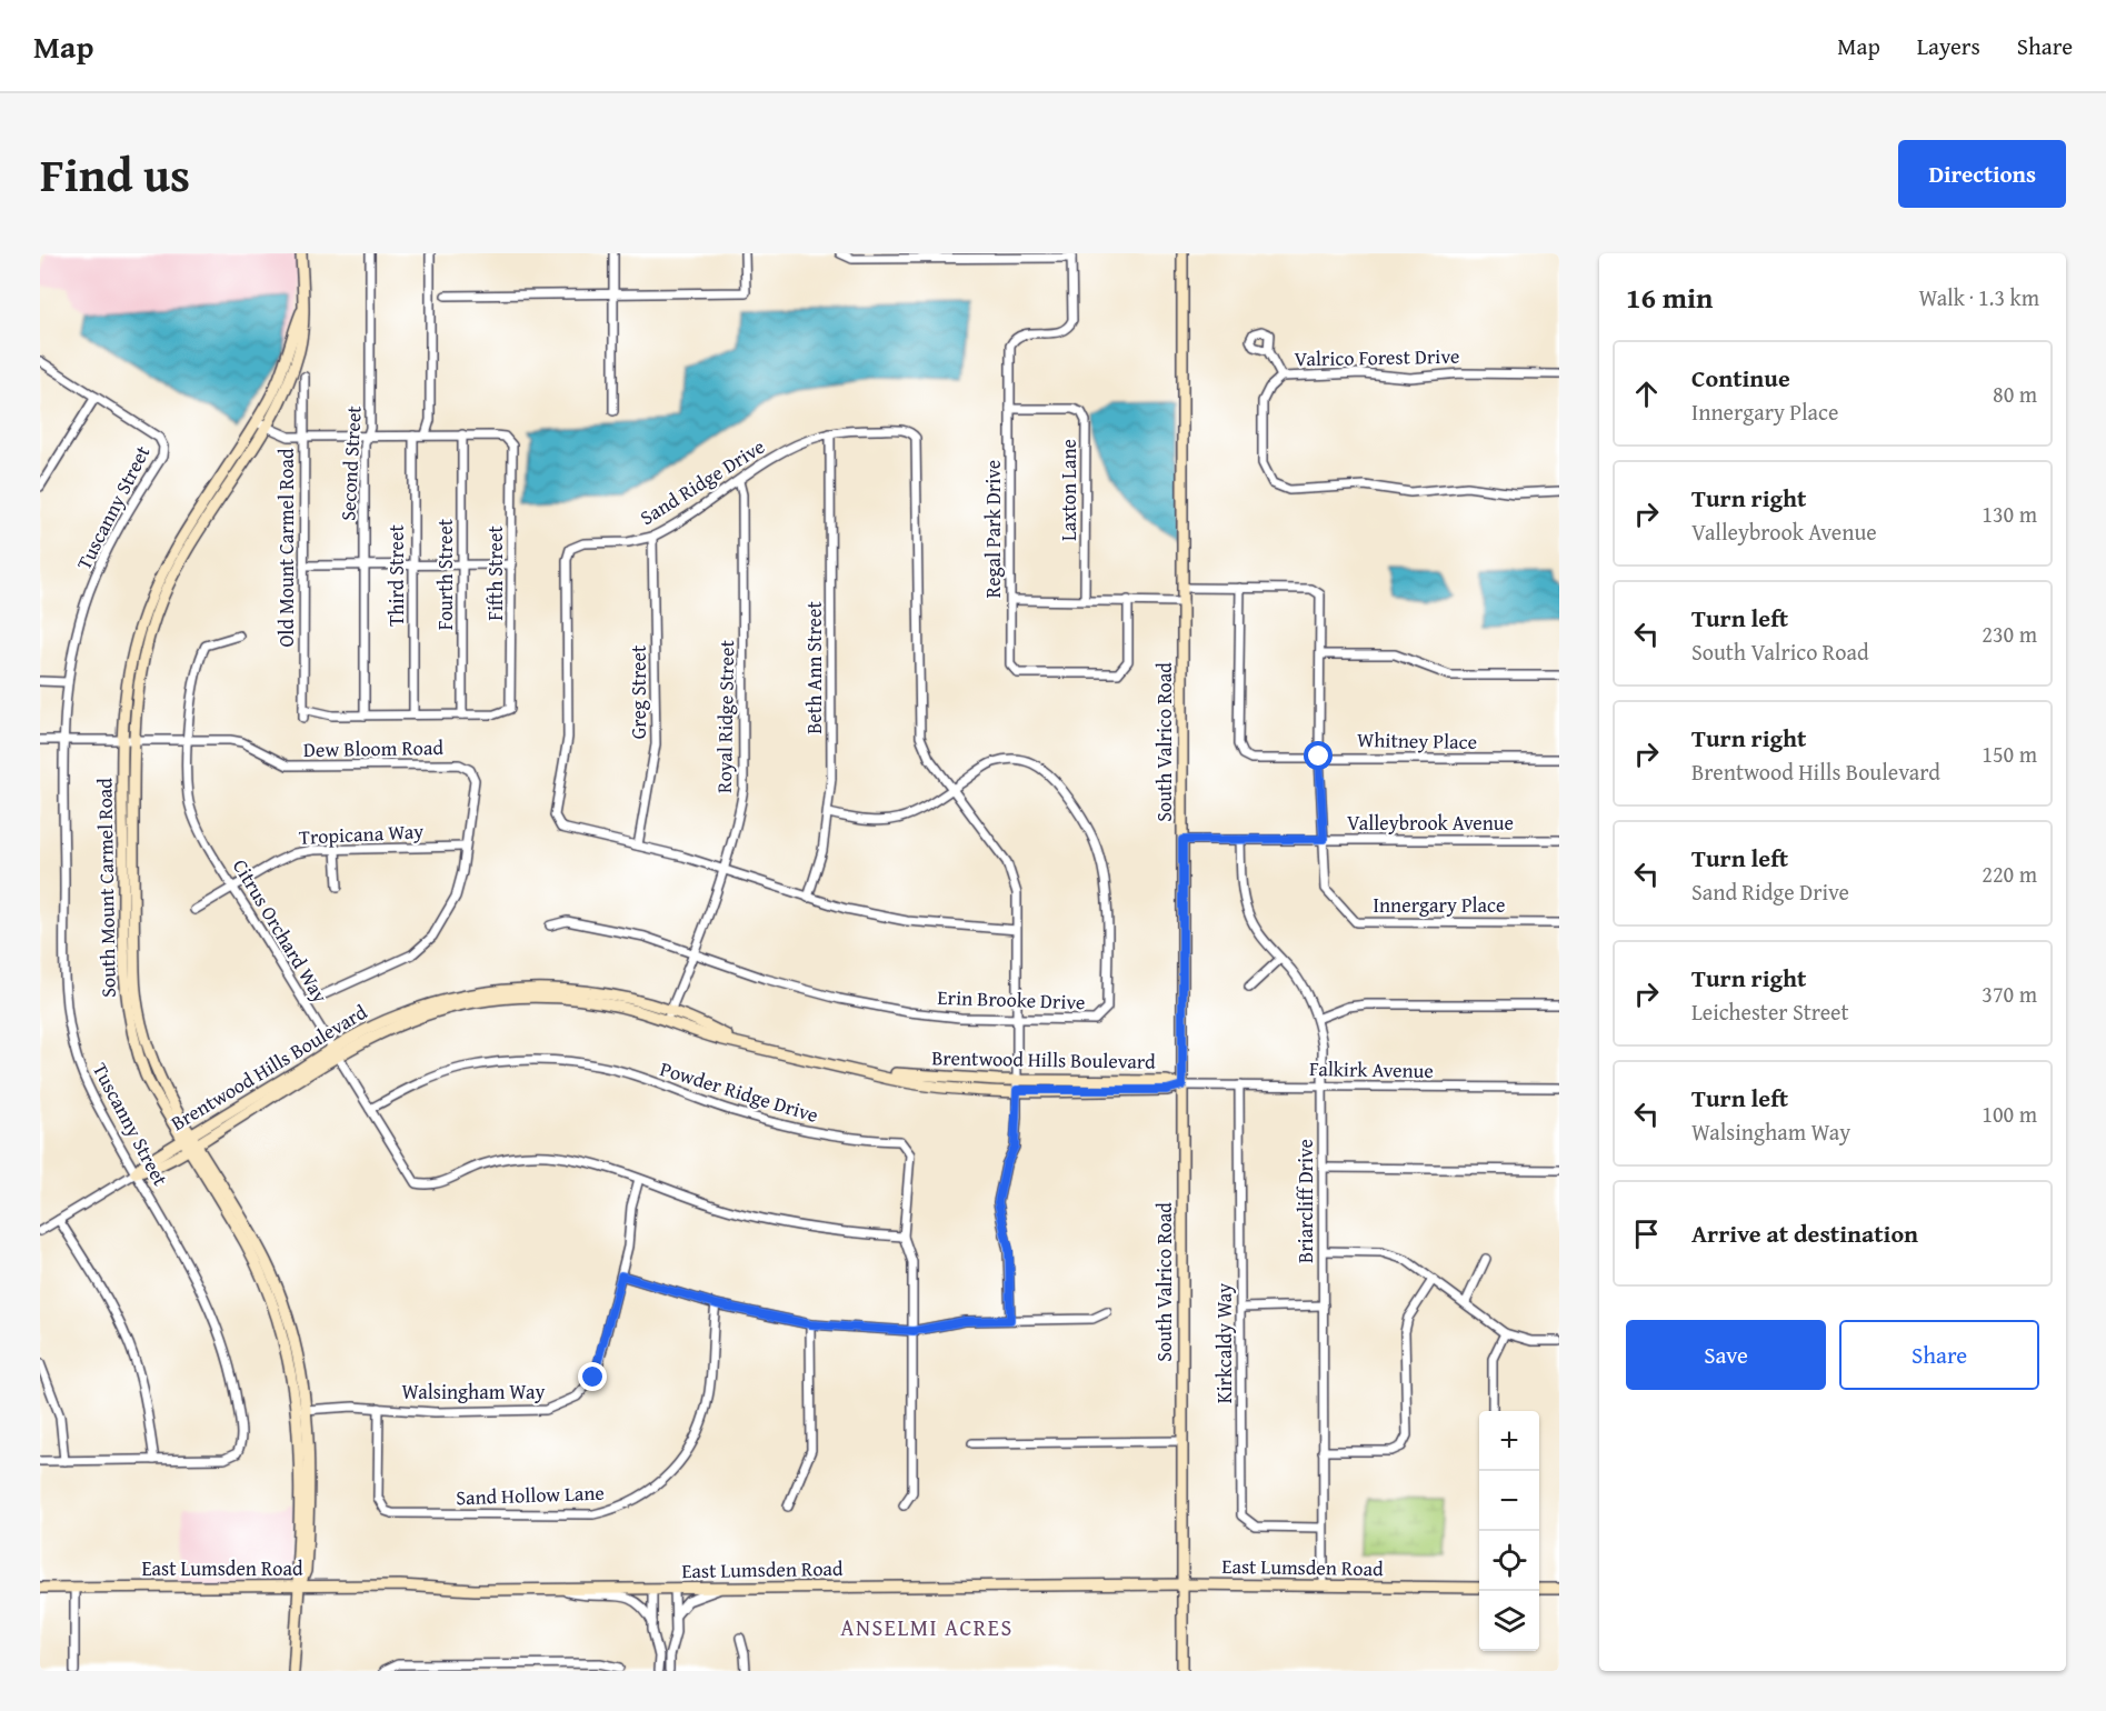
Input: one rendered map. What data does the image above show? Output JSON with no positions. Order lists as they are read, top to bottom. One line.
{"streets":{"street":["Valrico Forest Drive","Second Street","Sand Ridge Drive","Laxton Lane","Tuscanny Street","Regal Park Drive","Old Mount Carmel Road","Fifth Street","Fourth Street","Third Street","Beth Ann Street","Greg Street","Royal Ridge Street","Whitney Place","South Valrico Road","Dew Bloom Road","Valleybrook Avenue","Tropicana Way","South Mount Carmel Road","Innergary Place","Citrus Orchard Way","Erin Brooke Drive","Brentwood Hills Boulevard","Falkirk Avenue","Powder Ridge Drive","Briarcliff Drive","Kirkcaldy Way","Walsingham Way","Sand Hollow Lane","East Lumsden Road"]},"crossings":[["Second Street","Old Mount Carmel Road"],["Sand Ridge Drive","Beth Ann Street"],["Sand Ridge Drive","Greg Street"],["Sand Ridge Drive","Royal Ridge Street"],["Sand Ridge Drive","Erin Brooke Drive"],["Sand Ridge Drive","Brentwood Hills Boulevard"],["Laxton Lane","Regal Park Drive"],["Tuscanny Street","Dew Bloom Road"],["Tuscanny Street","Brentwood Hills Boulevard"],["Fifth Street","Fourth Street"],["Beth Ann Street","Erin Brooke Drive"],["Royal Ridge Street","Erin Brooke Drive"],["Royal Ridge Street","Brentwood Hills Boulevard"],["Whitney Place","Innergary Place"],["South Valrico Road","Valleybrook Avenue"],["South Valrico Road","Innergary Place"],["South Valrico Road","Brentwood Hills Boulevard"],["South Valrico Road","Falkirk Avenue"],["South Valrico Road","East Lumsden Road"],["Dew Bloom Road","Tropicana Way"],["Dew Bloom Road","South Mount Carmel Road"],["Dew Bloom Road","Citrus Orchard Way"],["Valleybrook Avenue","Innergary Place"],["Valleybrook Avenue","Briarcliff Drive"],["Tropicana Way","Citrus Orchard Way"],["South Mount Carmel Road","Brentwood Hills Boulevard"],["South Mount Carmel Road","Walsingham Way"],["South Mount Carmel Road","East Lumsden Road"],["Citrus Orchard Way","Brentwood Hills Boulevard"],["Citrus Orchard Way","Powder Ridge Drive"],["Citrus Orchard Way","Walsingham Way"],["Brentwood Hills Boulevard","Falkirk Avenue"],["Falkirk Avenue","Briarcliff Drive"],["Falkirk Avenue","Kirkcaldy Way"],["Briarcliff Drive","Kirkcaldy Way"],["Briarcliff Drive","East Lumsden Road"],["Walsingham Way","Sand Hollow Lane"]],"districts":["ANSELMI ACRES"],"page":{"header":"Map","nav":["Map","Layers","Share"],"title":"Find us","buttons":["Directions",["Save","Share"]],"heading":["16 min","Walk · 1.3 km"],"list":[["Continue","Innergary Place","80 m"],["Turn right","Valleybrook Avenue","130 m"],["Turn left","South Valrico Road","230 m"],["Turn right","Brentwood Hills Boulevard","150 m"],["Turn left","Sand Ridge Drive","220 m"],["Turn right","Leichester Street","370 m"],["Turn left","Walsingham Way","100 m"],"Arrive at destination"],"map_buttons":["+","−"]}}
